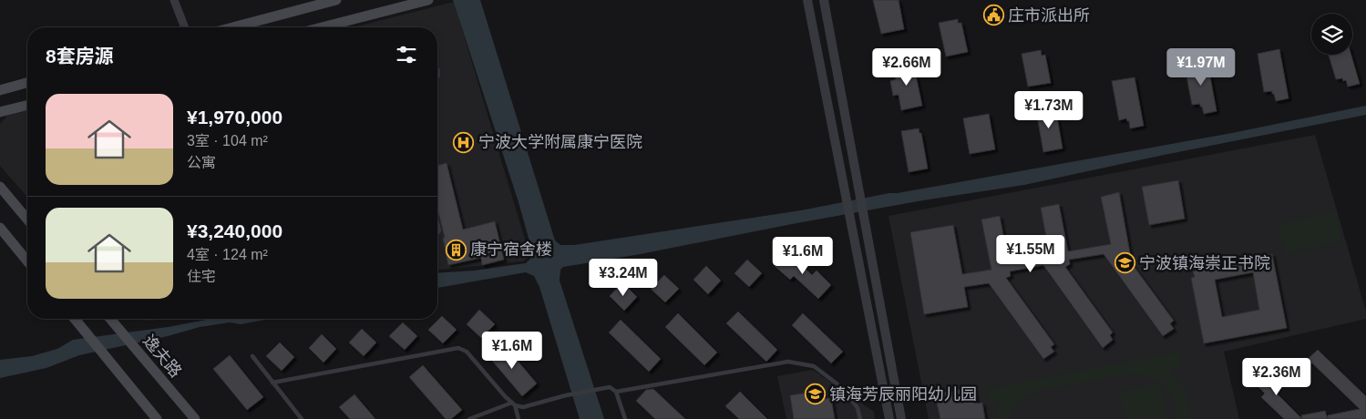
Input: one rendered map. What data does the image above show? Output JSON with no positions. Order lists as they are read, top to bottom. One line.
{"streets":{"main road":["逸夫路"]},"places":{"public building":["庄市派出所"],"hospital":["宁波大学附属康宁医院"],"building":["康宁宿舍楼"],"school or university":["宁波镇海崇正书院","镇海芳辰丽阳幼儿园"]},"page":{"heading":"8套房源","price":["¥2.66M","¥1.97M","¥1.73M","¥1.55M","¥1.6M","¥3.24M","¥1.6M","¥2.36M"],"list":[{"name":"¥1,970,000","note":"3室 · 104 m² · 公寓"},{"name":"¥3,240,000","note":"4室 · 124 m² · 住宅"}]}}
